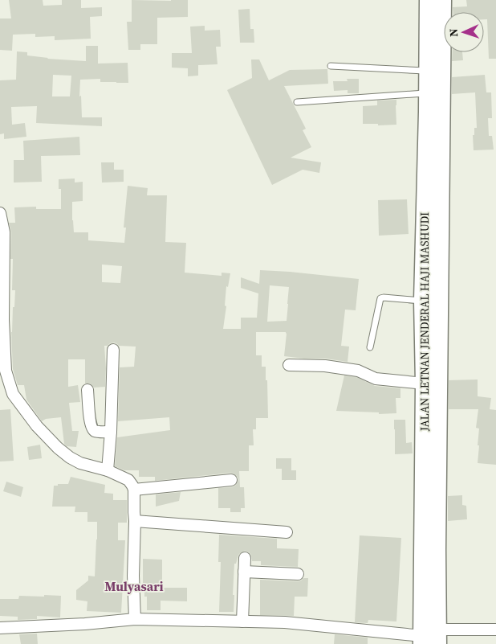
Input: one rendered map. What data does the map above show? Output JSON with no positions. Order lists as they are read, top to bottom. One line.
{"streets":{"main road":["JALAN LETNAN JENDERAL HAJI MASHUDI"]},"districts":["Mulyasari"],"north":"left"}
